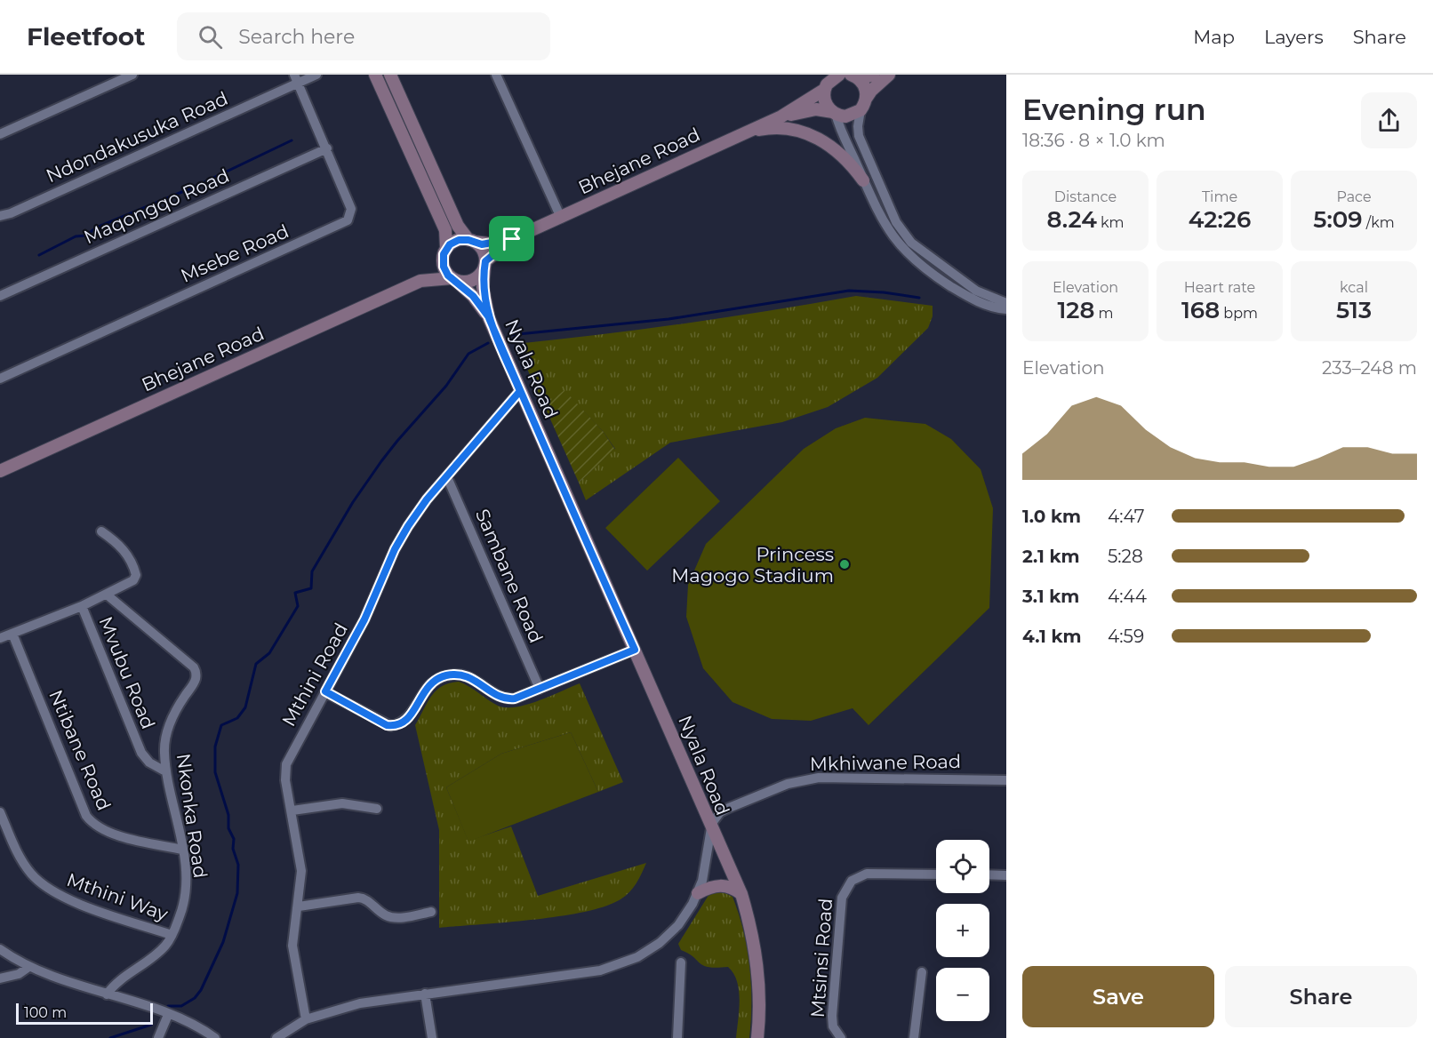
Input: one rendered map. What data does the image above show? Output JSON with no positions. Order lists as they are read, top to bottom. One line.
{"streets":{"main road":["Bhejane Road","Nyala Road"],"street":["Ndondakusuka Road","Maqongqo Road","Msebe Road","Sambane Road","Mvubu Road","Mthini Road","Ntibane Road","Mkhiwane Road","Nkonka Road","Mthini Way","Mtsinsi Road"]},"crossings":[["Ndondakusuka Road","Msebe Road"],["Bhejane Road","Nyala Road"],["Maqongqo Road","Msebe Road"],["Nyala Road","Mthini Road"],["Nyala Road","Mkhiwane Road"],["Sambane Road","Mthini Road"],["Mvubu Road","Nkonka Road"],["Ntibane Road","Nkonka Road"],["Nkonka Road","Mthini Way"]],"places":["Princess Magogo Stadium"],"scale_bar":"100 m","page":{"header":"Fleetfoot","search":"Search here","nav":["Map","Layers","Share"],"heading":["Evening run","18:36 · 8 × 1.0 km"],"stats":[["Distance","8.24 km"],["Time","42:26"],["Pace","5:09 /km"],["Elevation","128 m"],["Heart rate","168 bpm"],["kcal","513"]],"chart":["Elevation","233–248 m"],"list":[{"name":"1.0 km","note":"4:47"},{"name":"2.1 km","note":"5:28"},{"name":"3.1 km","note":"4:44"},{"name":"4.1 km","note":"4:59"}],"map_buttons":["+","−"],"buttons":["Save","Share"],"scale":"100 m"}}
